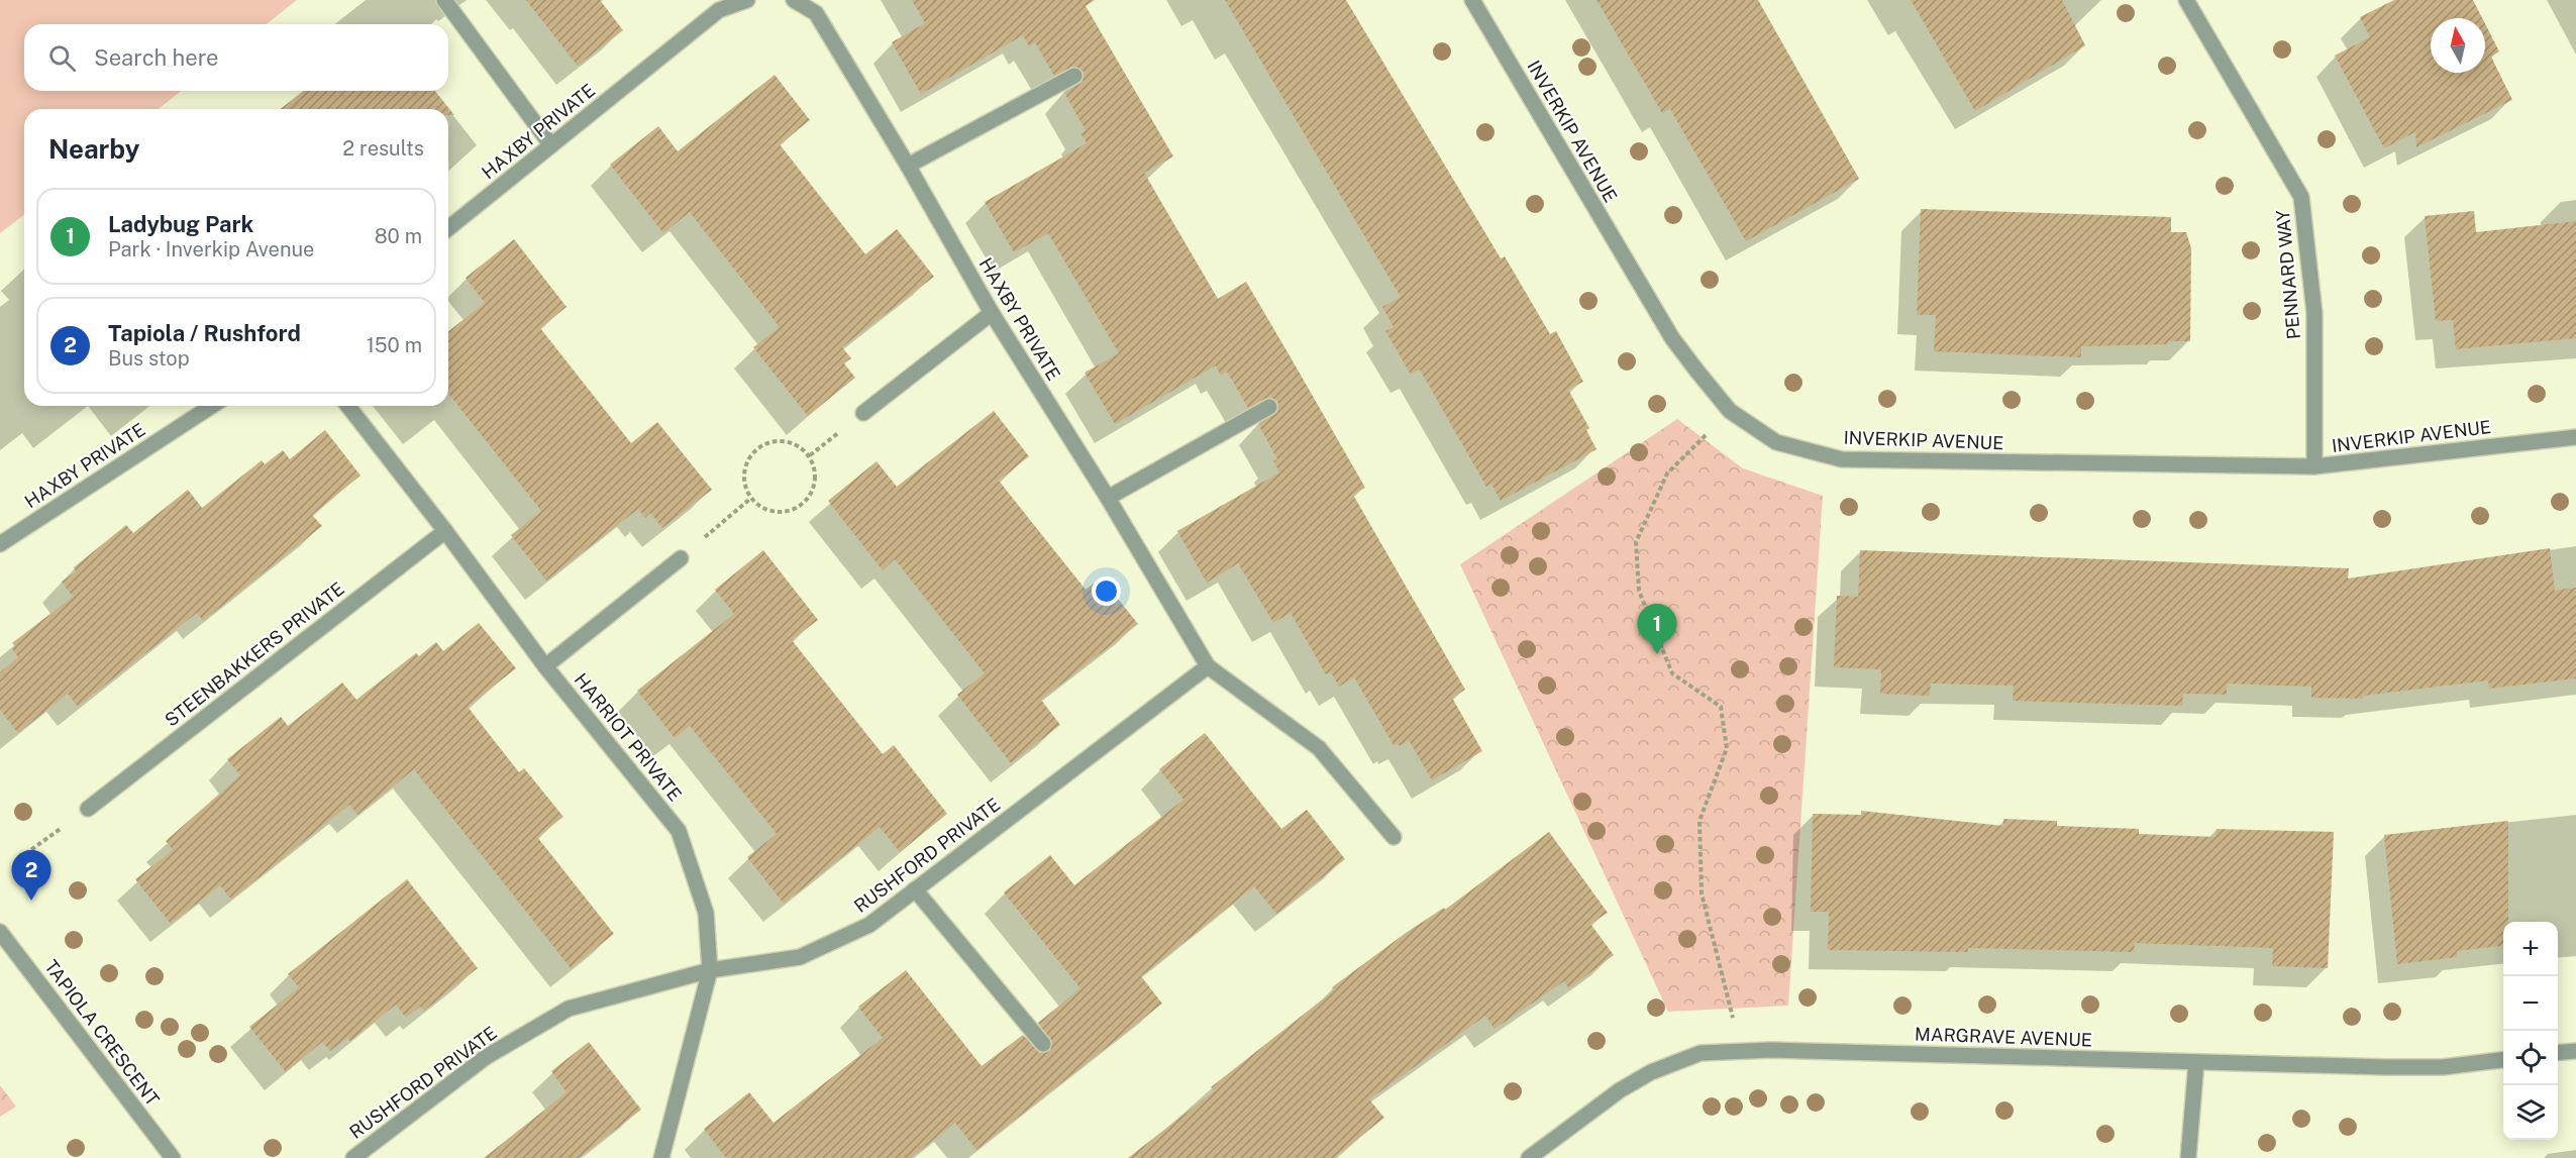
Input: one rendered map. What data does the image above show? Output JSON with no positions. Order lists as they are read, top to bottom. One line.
{"streets":{"street":["HAXBY PRIVATE","INVERKIP AVENUE","PENNARD WAY","STEENBAKKERS PRIVATE","HARRIOT PRIVATE","RUSHFORD PRIVATE","TAPIOLA CRESCENT","MARGRAVE AVENUE"]},"crossings":[["HAXBY PRIVATE","RUSHFORD PRIVATE"],["INVERKIP AVENUE","PENNARD WAY"],["STEENBAKKERS PRIVATE","HARRIOT PRIVATE"],["HARRIOT PRIVATE","RUSHFORD PRIVATE"]],"north":"top","page":{"search":"Search here","heading":["Nearby","2 results"],"list":[{"mark":"1","name":"Ladybug Park","note":"Park · Inverkip Avenue","value":"80 m"},{"mark":"2","name":"Tapiola / Rushford","note":"Bus stop","value":"150 m"}],"pins":["1","2"],"map_buttons":["+","−"]}}
